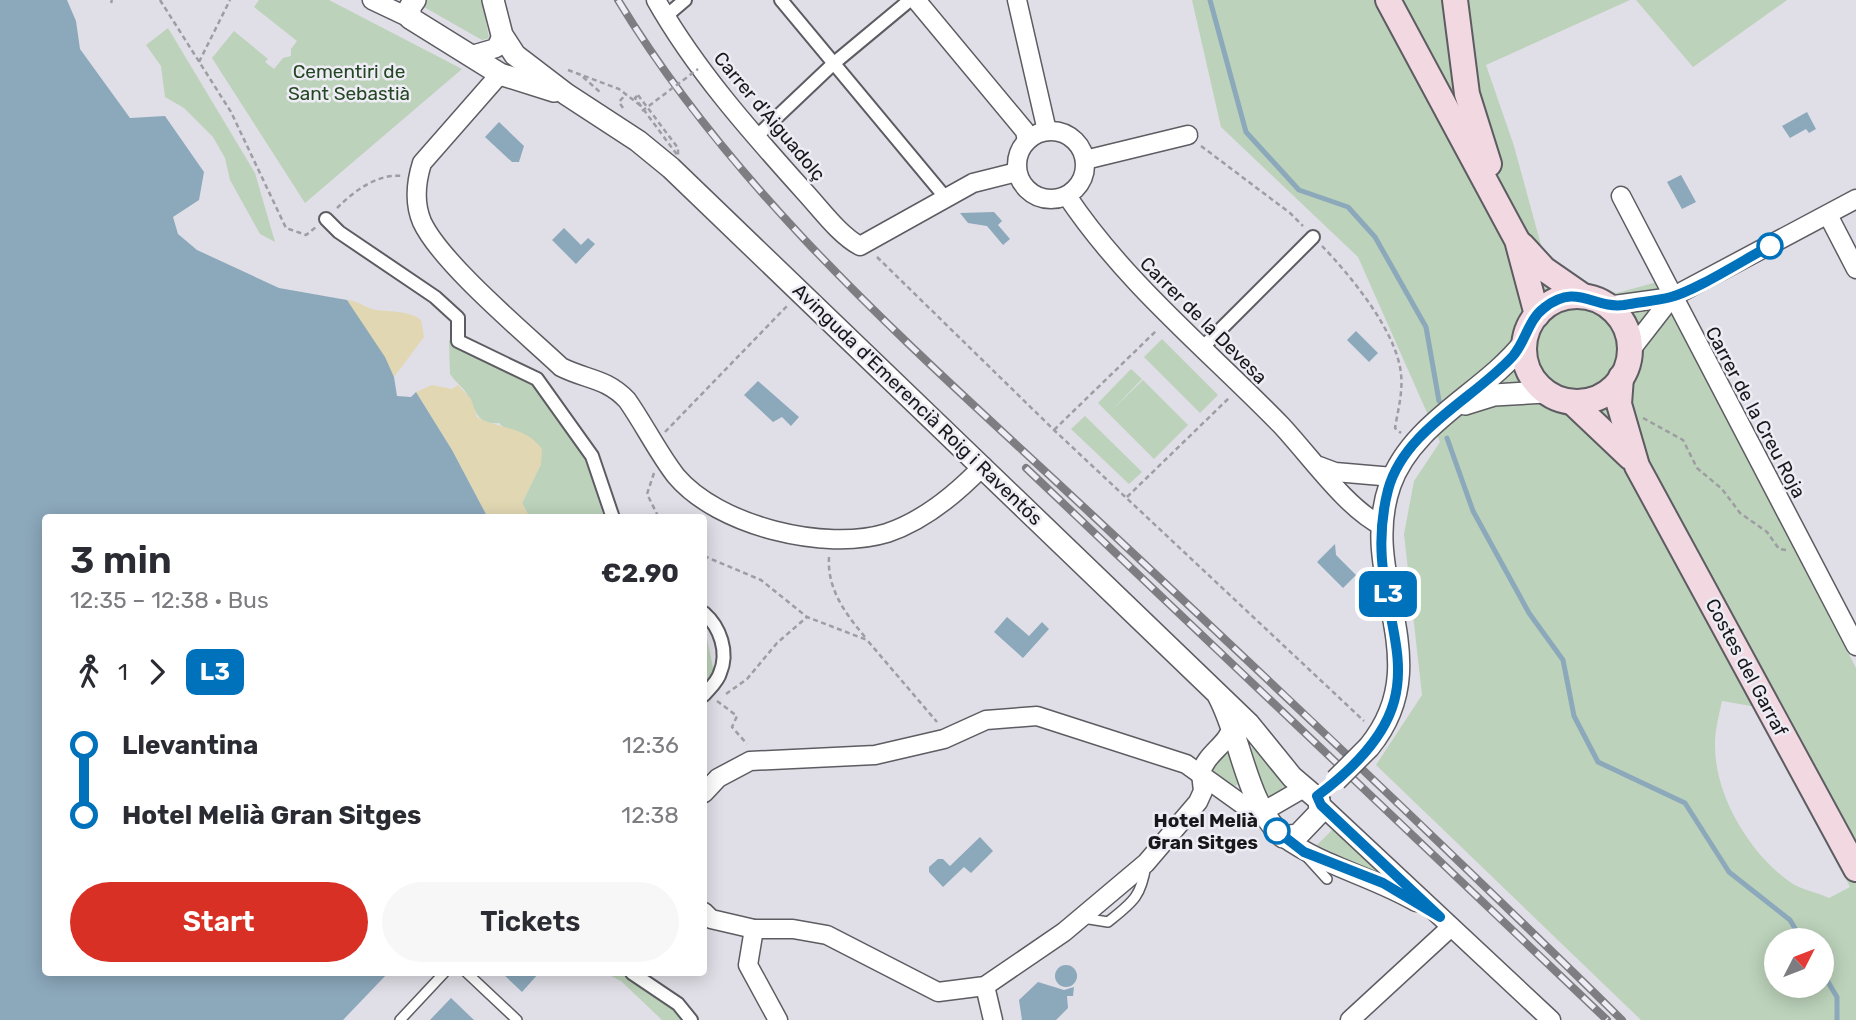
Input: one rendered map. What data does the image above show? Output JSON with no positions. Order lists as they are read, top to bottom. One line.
{"streets":{"main road":["Costes del Garraf"],"street":["Carrer d'Aiguadolç","Carrer de la Devesa","Avinguda d'Emerencià Roig i Raventós","Carrer de la Creu Roja"]},"parks":["Cementiri de Sant Sebastià"],"places":["Hotel Melià Gran Sitges"],"lines":["bus line L3"],"north":"top right","page":{"on_map":"L3","heading":["3 min","12:35 – 12:38 · Bus","€2.90"],"legs":["1","L3"],"list":[{"name":"Llevantina","value":"12:36"},{"name":"Hotel Melià Gran Sitges","value":"12:38"}],"buttons":["Start","Tickets"]}}
